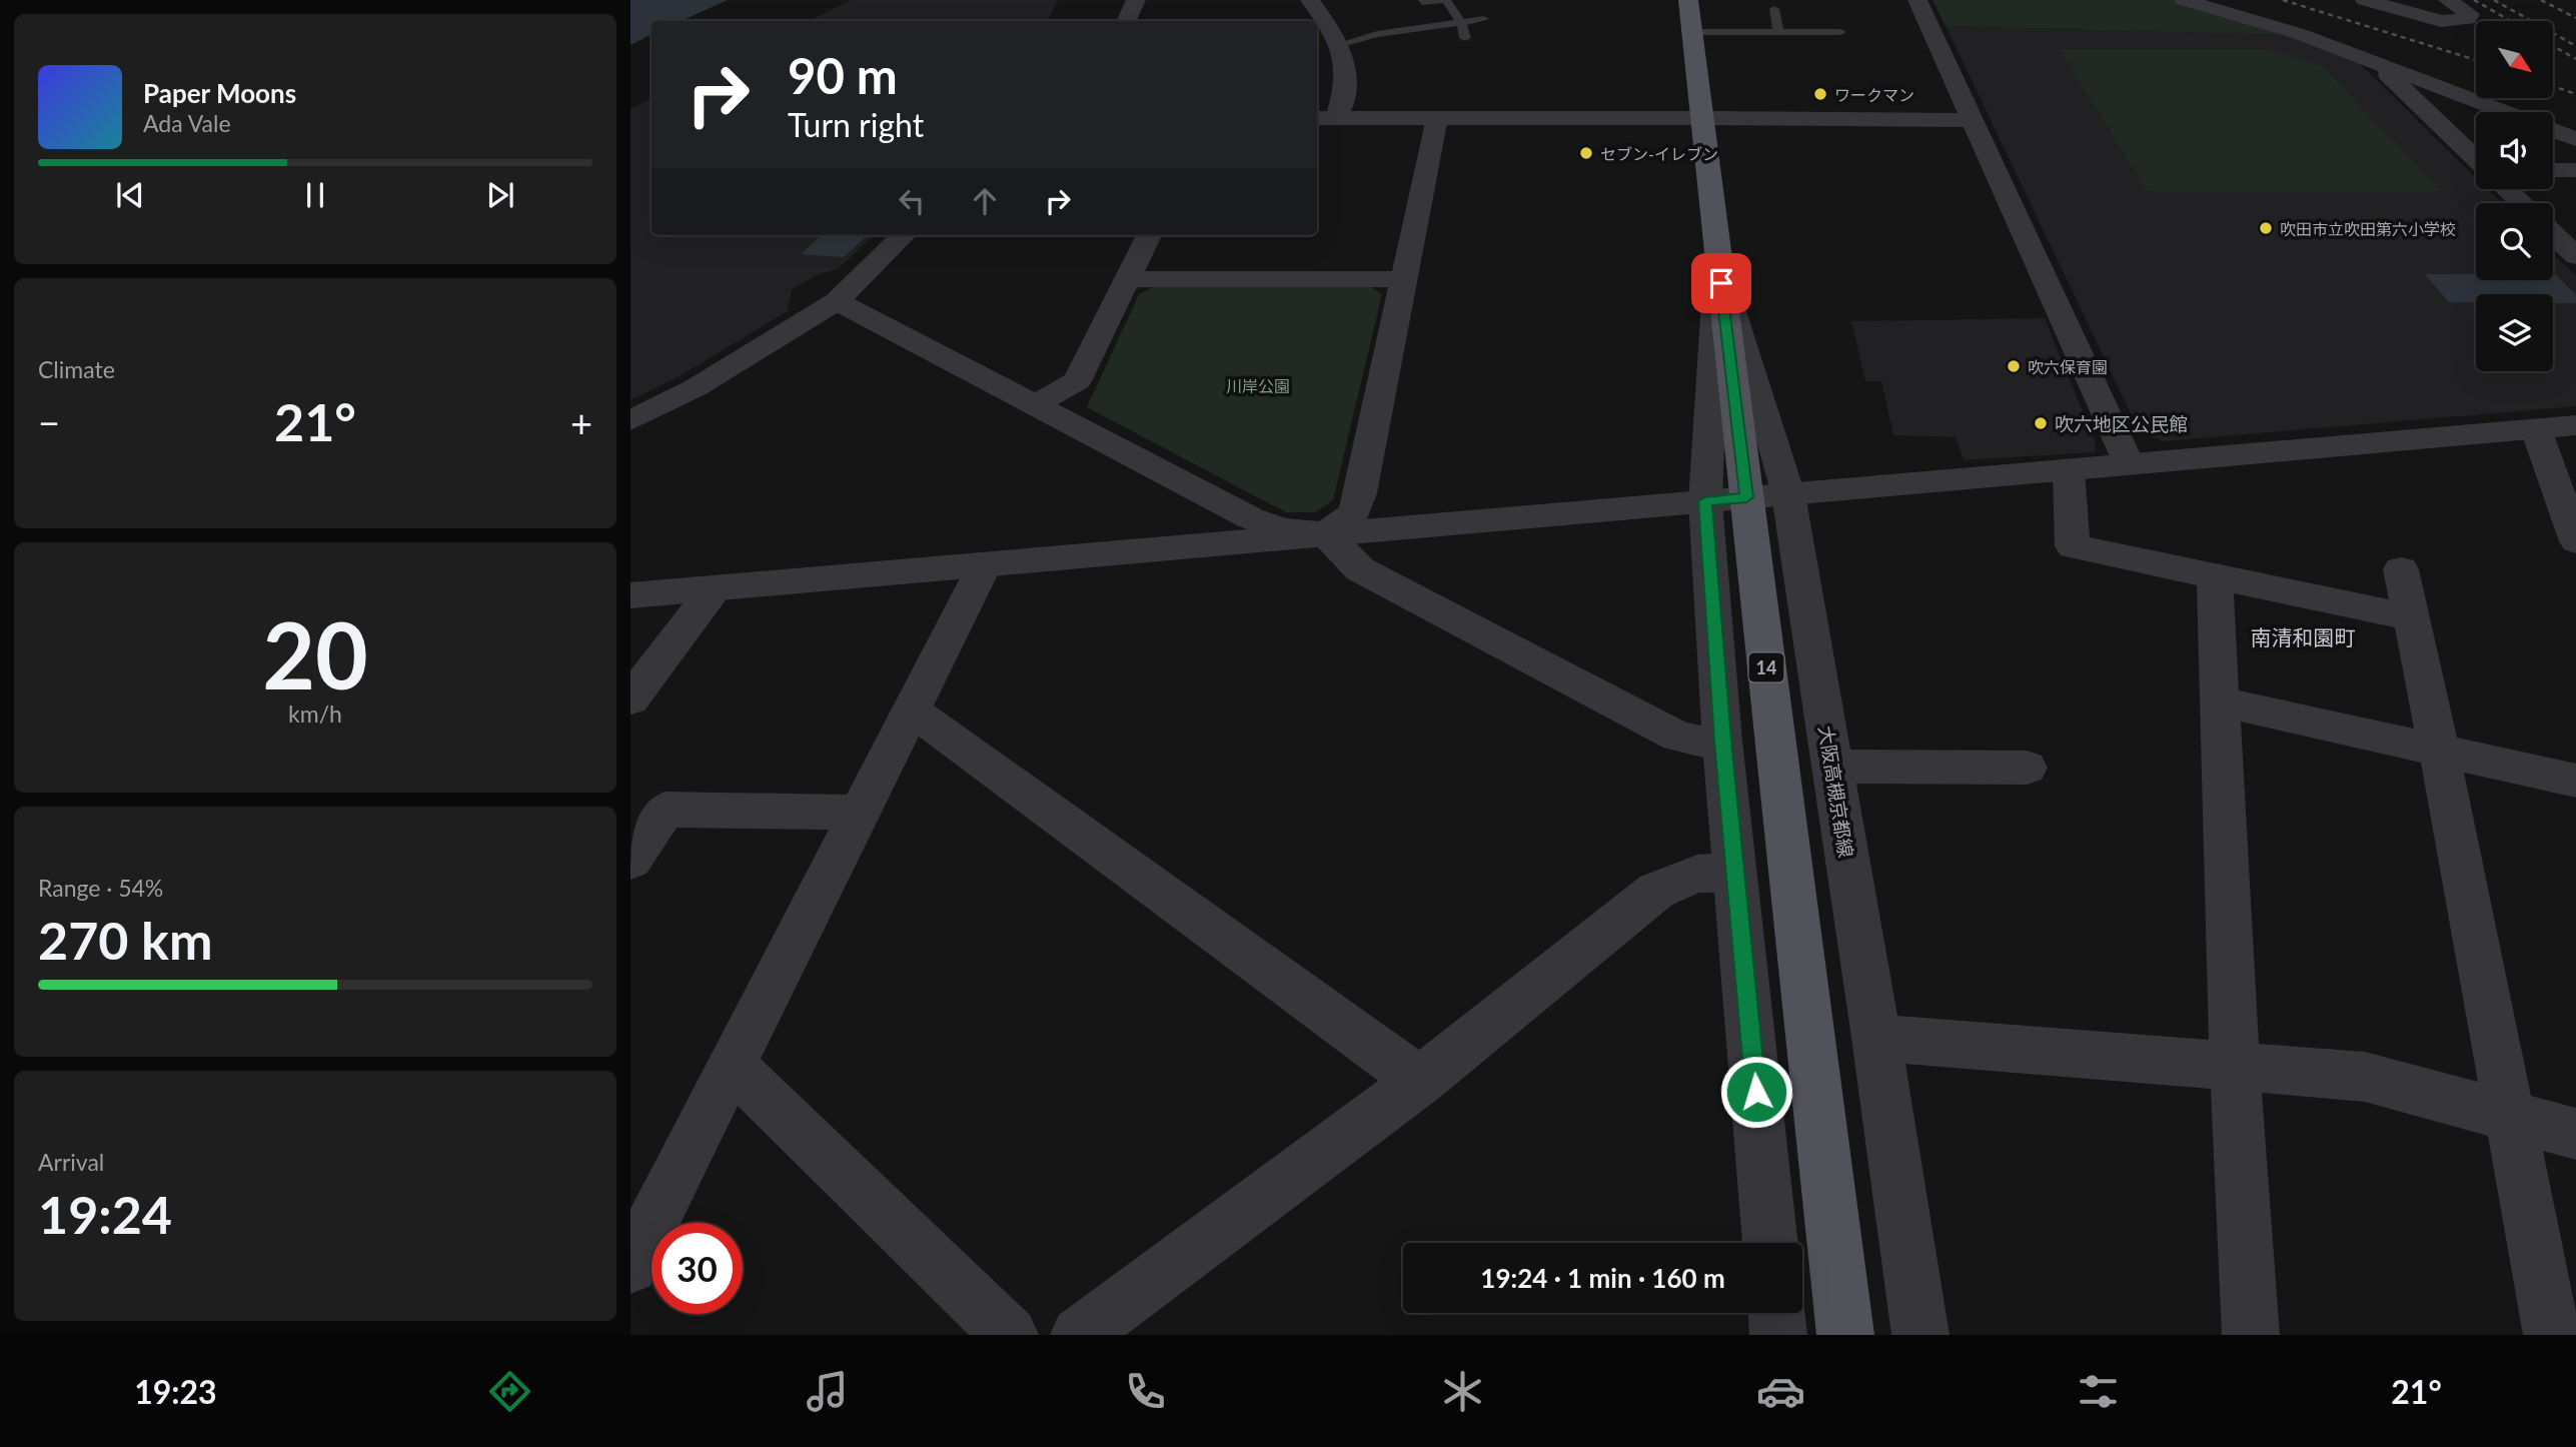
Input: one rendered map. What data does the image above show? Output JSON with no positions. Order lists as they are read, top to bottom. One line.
{"streets":{"main road":["14","大阪高槻京都線"]},"districts":["南清和園町"],"parks":["川岸公園"],"places":["ワークマン","セブン-イレブン","吹田市立吹田第六小学校","吹六保育園","吹六地区公民館"],"north":"bottom right","page":{"turn":["90 m","Turn right"],"song":["Paper Moons","Ada Vale"],"tile":["Climate",["20","km/h"],["Range · 54%","270 km"],["Arrival","19:24"]],"heat":["−","21°","+"],"limit":"30","trip":"19:24 · 1 min · 160 m","tabs":["19:23","21°"]}}
